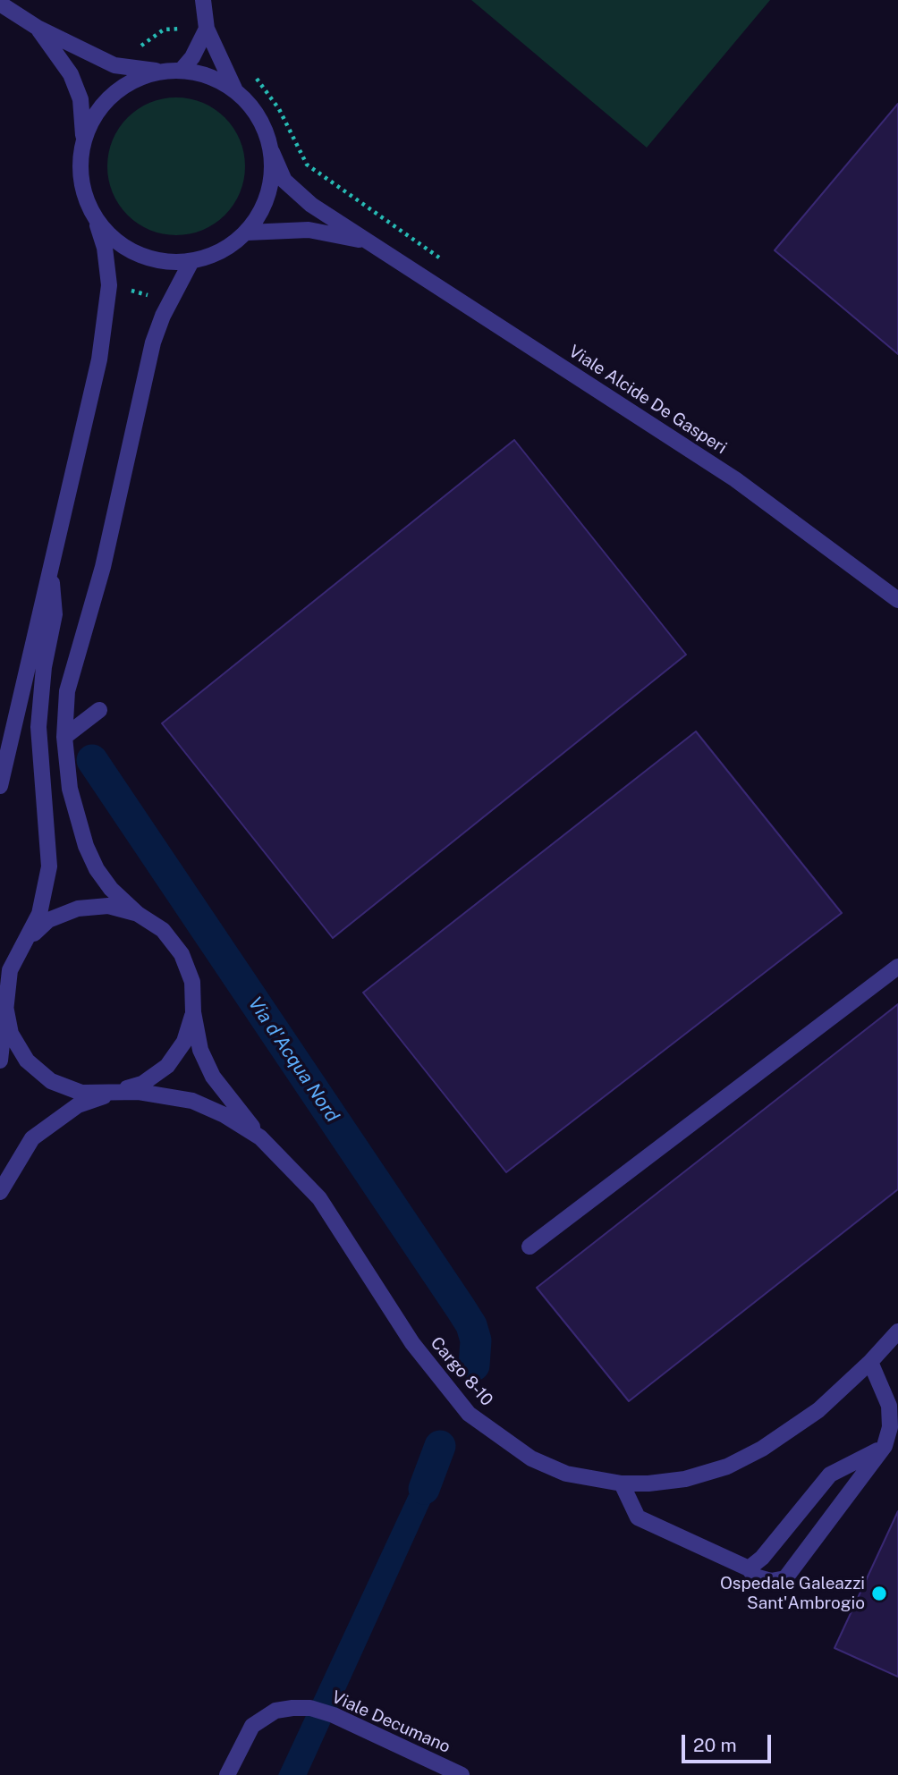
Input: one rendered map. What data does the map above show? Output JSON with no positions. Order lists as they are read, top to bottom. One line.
{"streets":{"street":["Viale Alcide De Gasperi","Cargo 8-10","Viale Decumano"]},"water":["Via d'Acqua Nord"],"places":["Ospedale Galeazzi Sant'Ambrogio"],"scale_bar":"20 m"}
